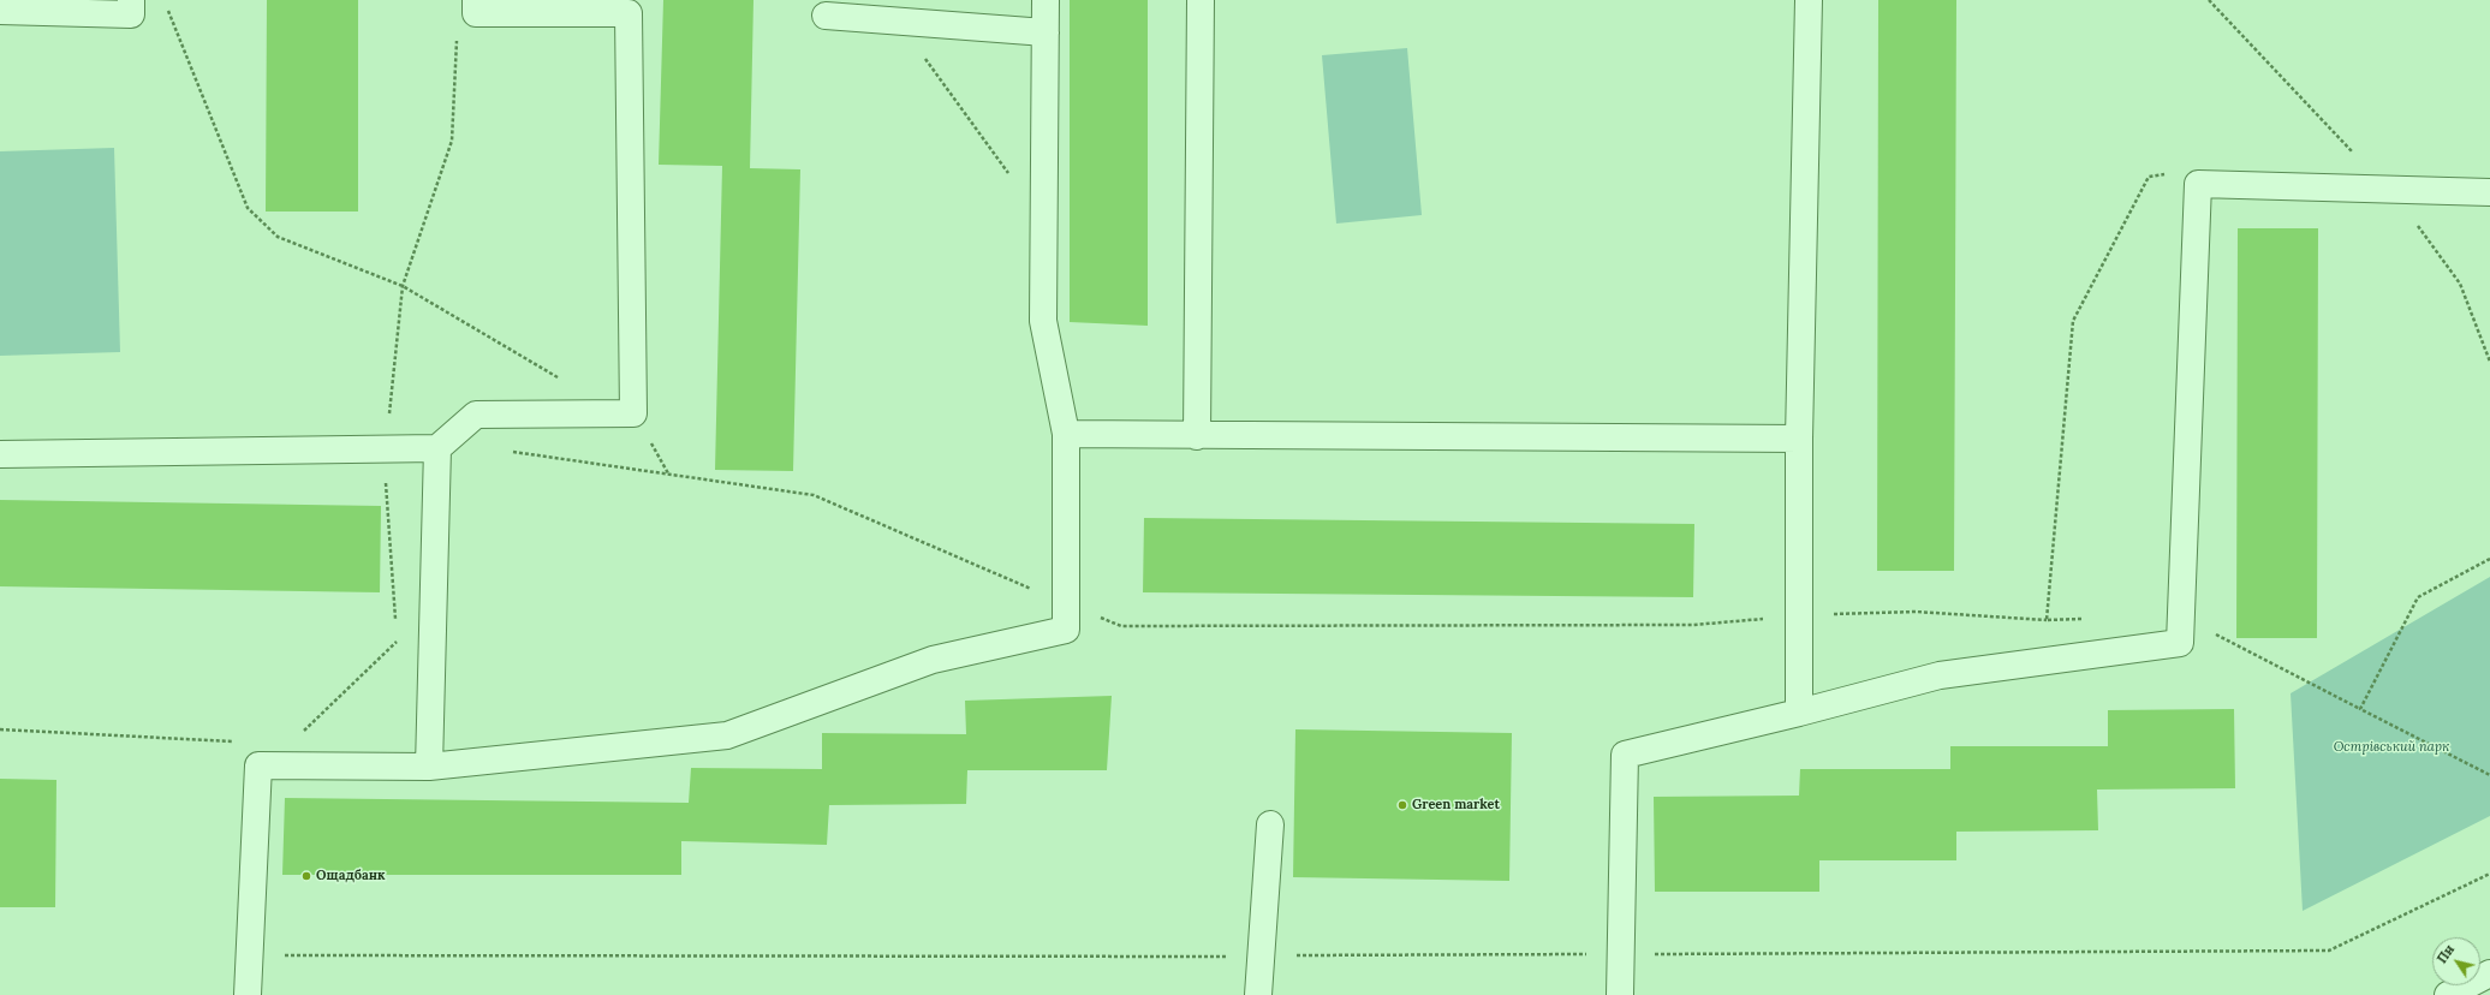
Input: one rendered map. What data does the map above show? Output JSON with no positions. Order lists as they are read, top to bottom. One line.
{"parks":["Острівський парк"],"places":["Green market","Ощадбанк"],"north":"top left"}
